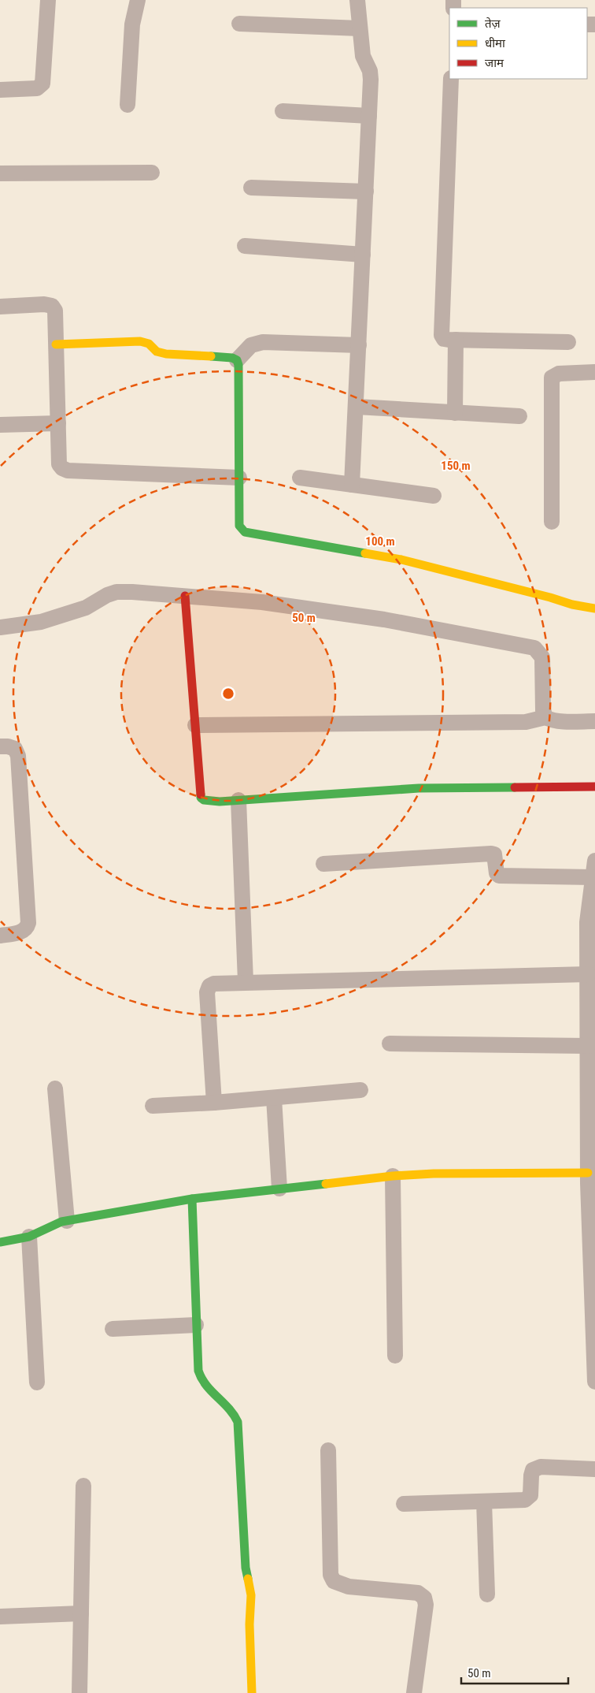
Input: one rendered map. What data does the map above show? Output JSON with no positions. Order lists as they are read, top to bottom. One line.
{"legend":["तेज़","धीमा","जाम"],"scale_bar":"50 m","rings":["150 m","100 m","50 m"]}
